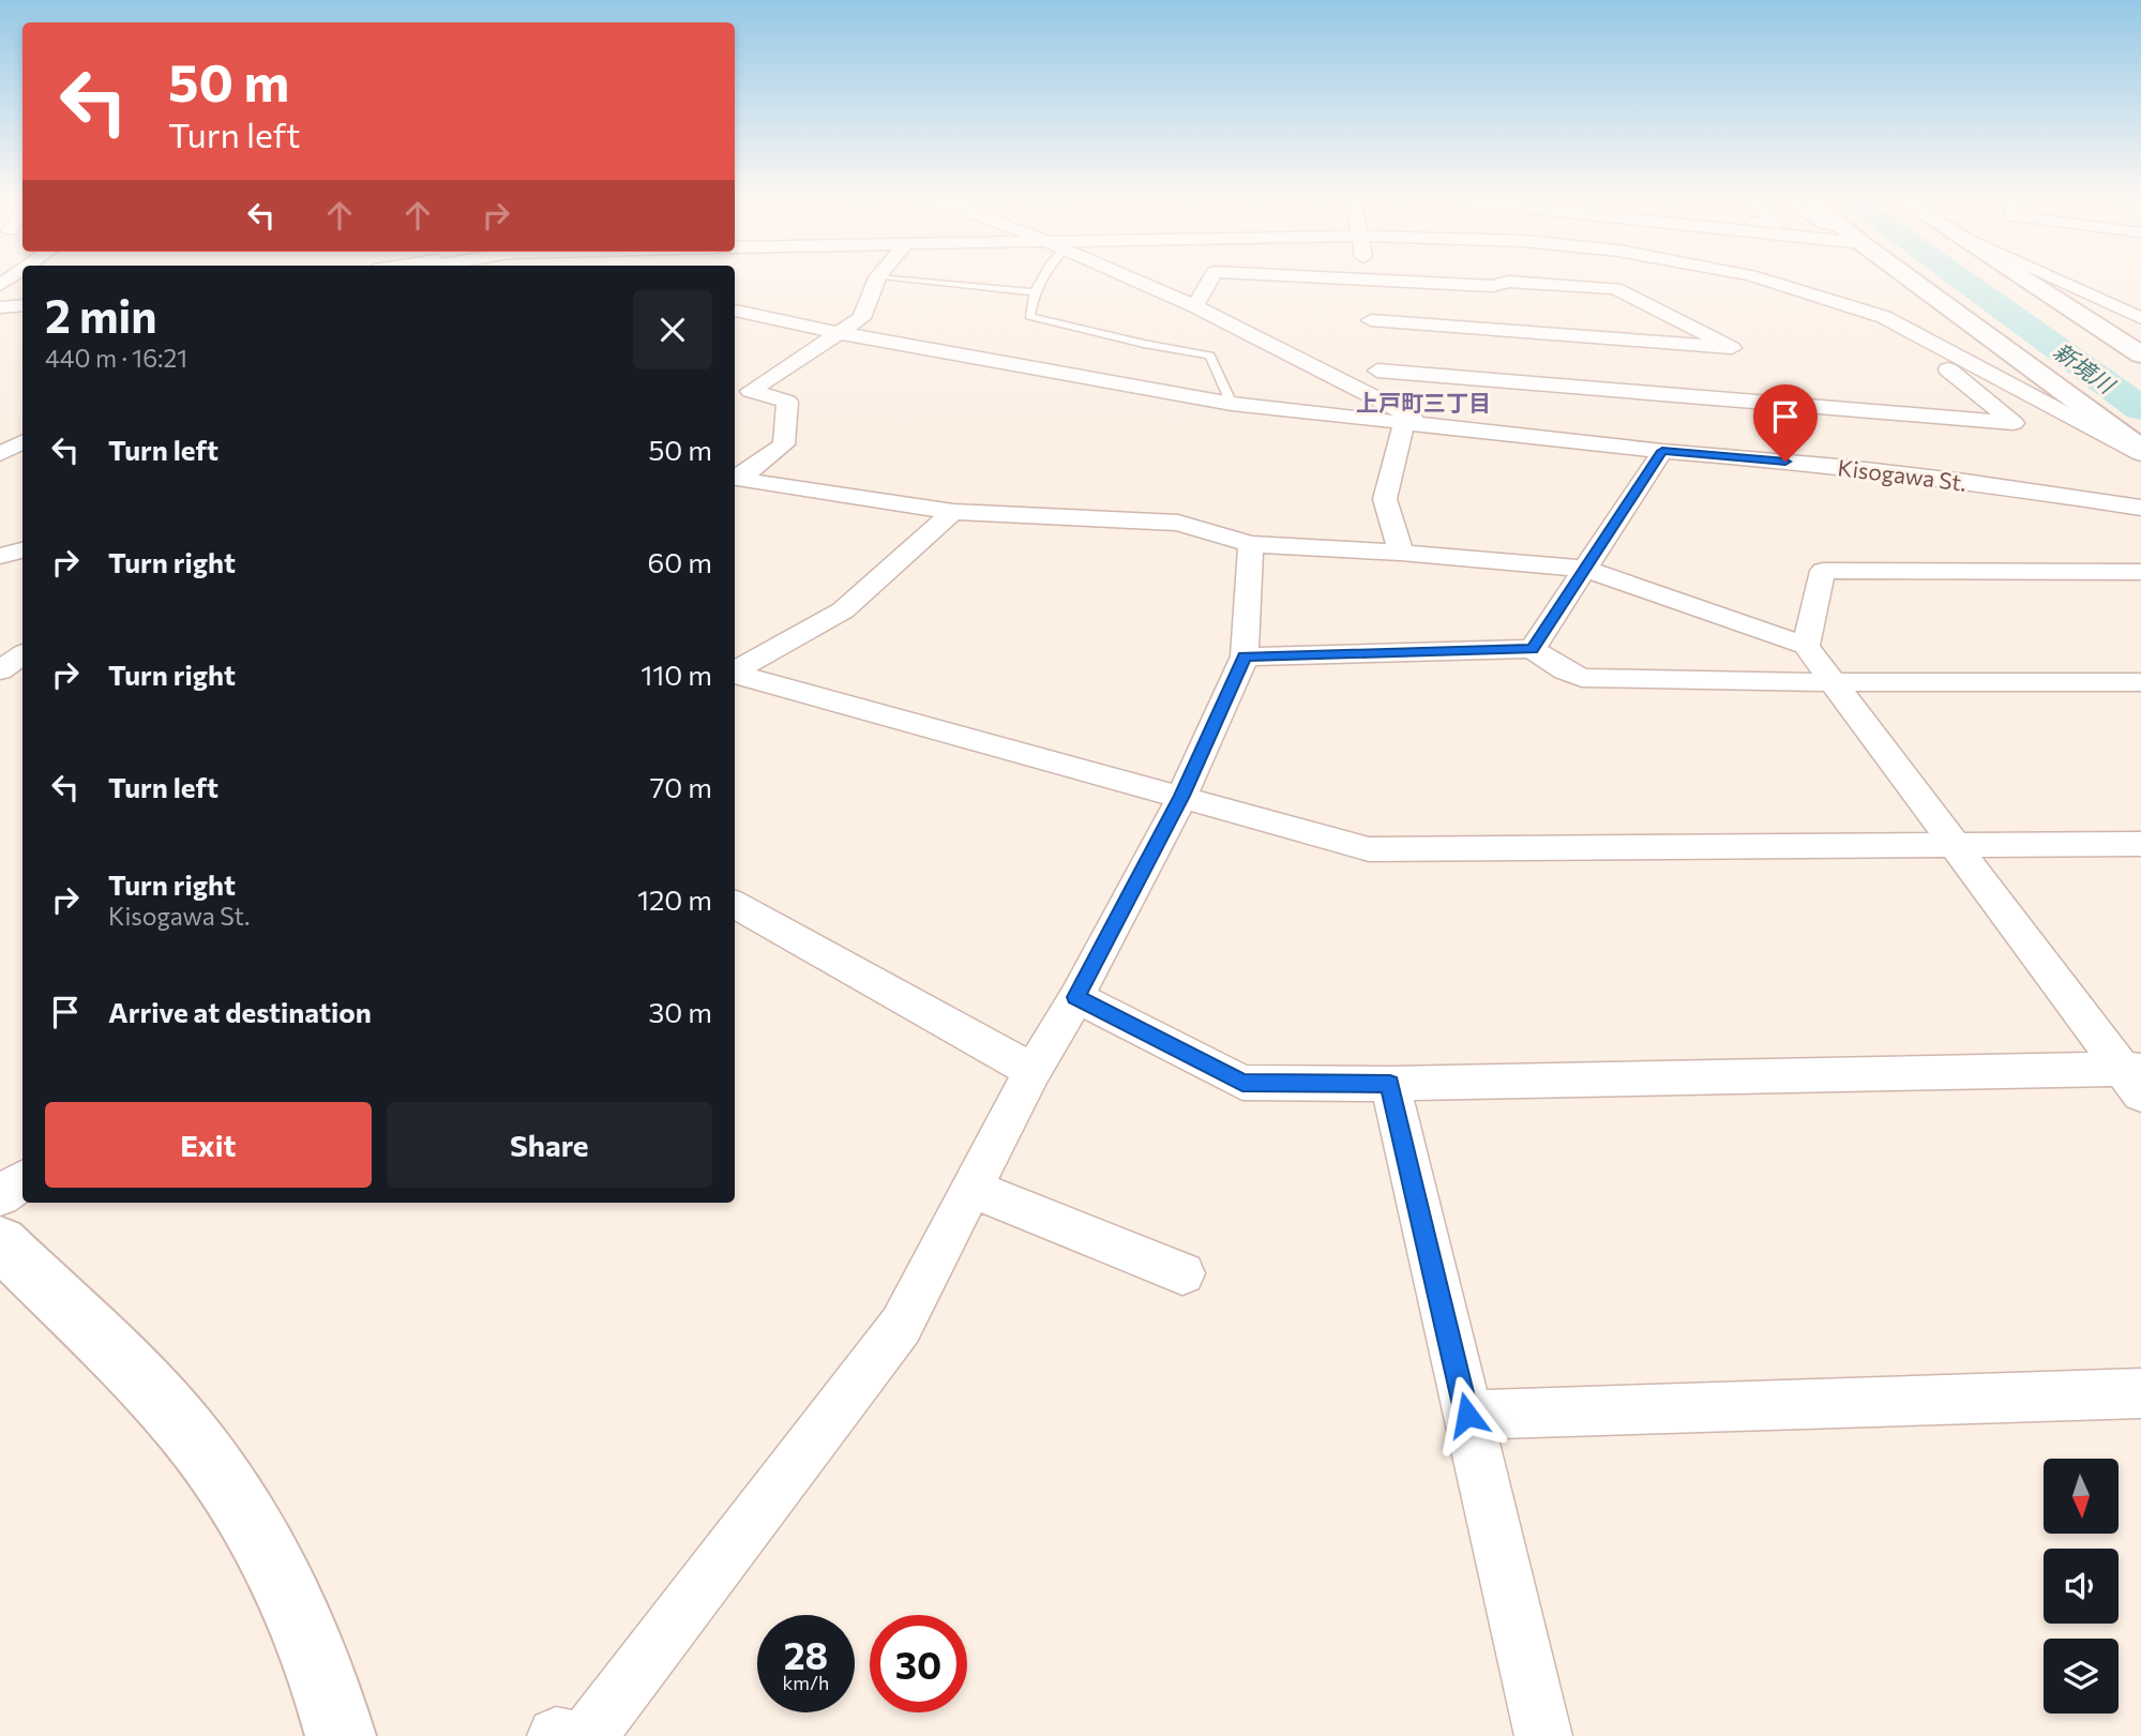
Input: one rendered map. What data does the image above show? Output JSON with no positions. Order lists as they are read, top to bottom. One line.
{"streets":{"street":["Kisogawa St."]},"districts":["上戸町三丁目"],"water":["新境川"],"north":"bottom","page":{"turn":["50 m","Turn left"],"heading":["2 min","440 m · 16:21"],"list":[{"name":"Turn left","value":"50 m"},{"name":"Turn right","value":"60 m"},{"name":"Turn right","value":"110 m"},{"name":"Turn left","value":"70 m"},{"name":"Turn right","note":"Kisogawa St.","value":"120 m"},{"name":"Arrive at destination","value":"30 m"}],"buttons":["Exit","Share"],"speed":"28 km/h","limit":"30"}}
